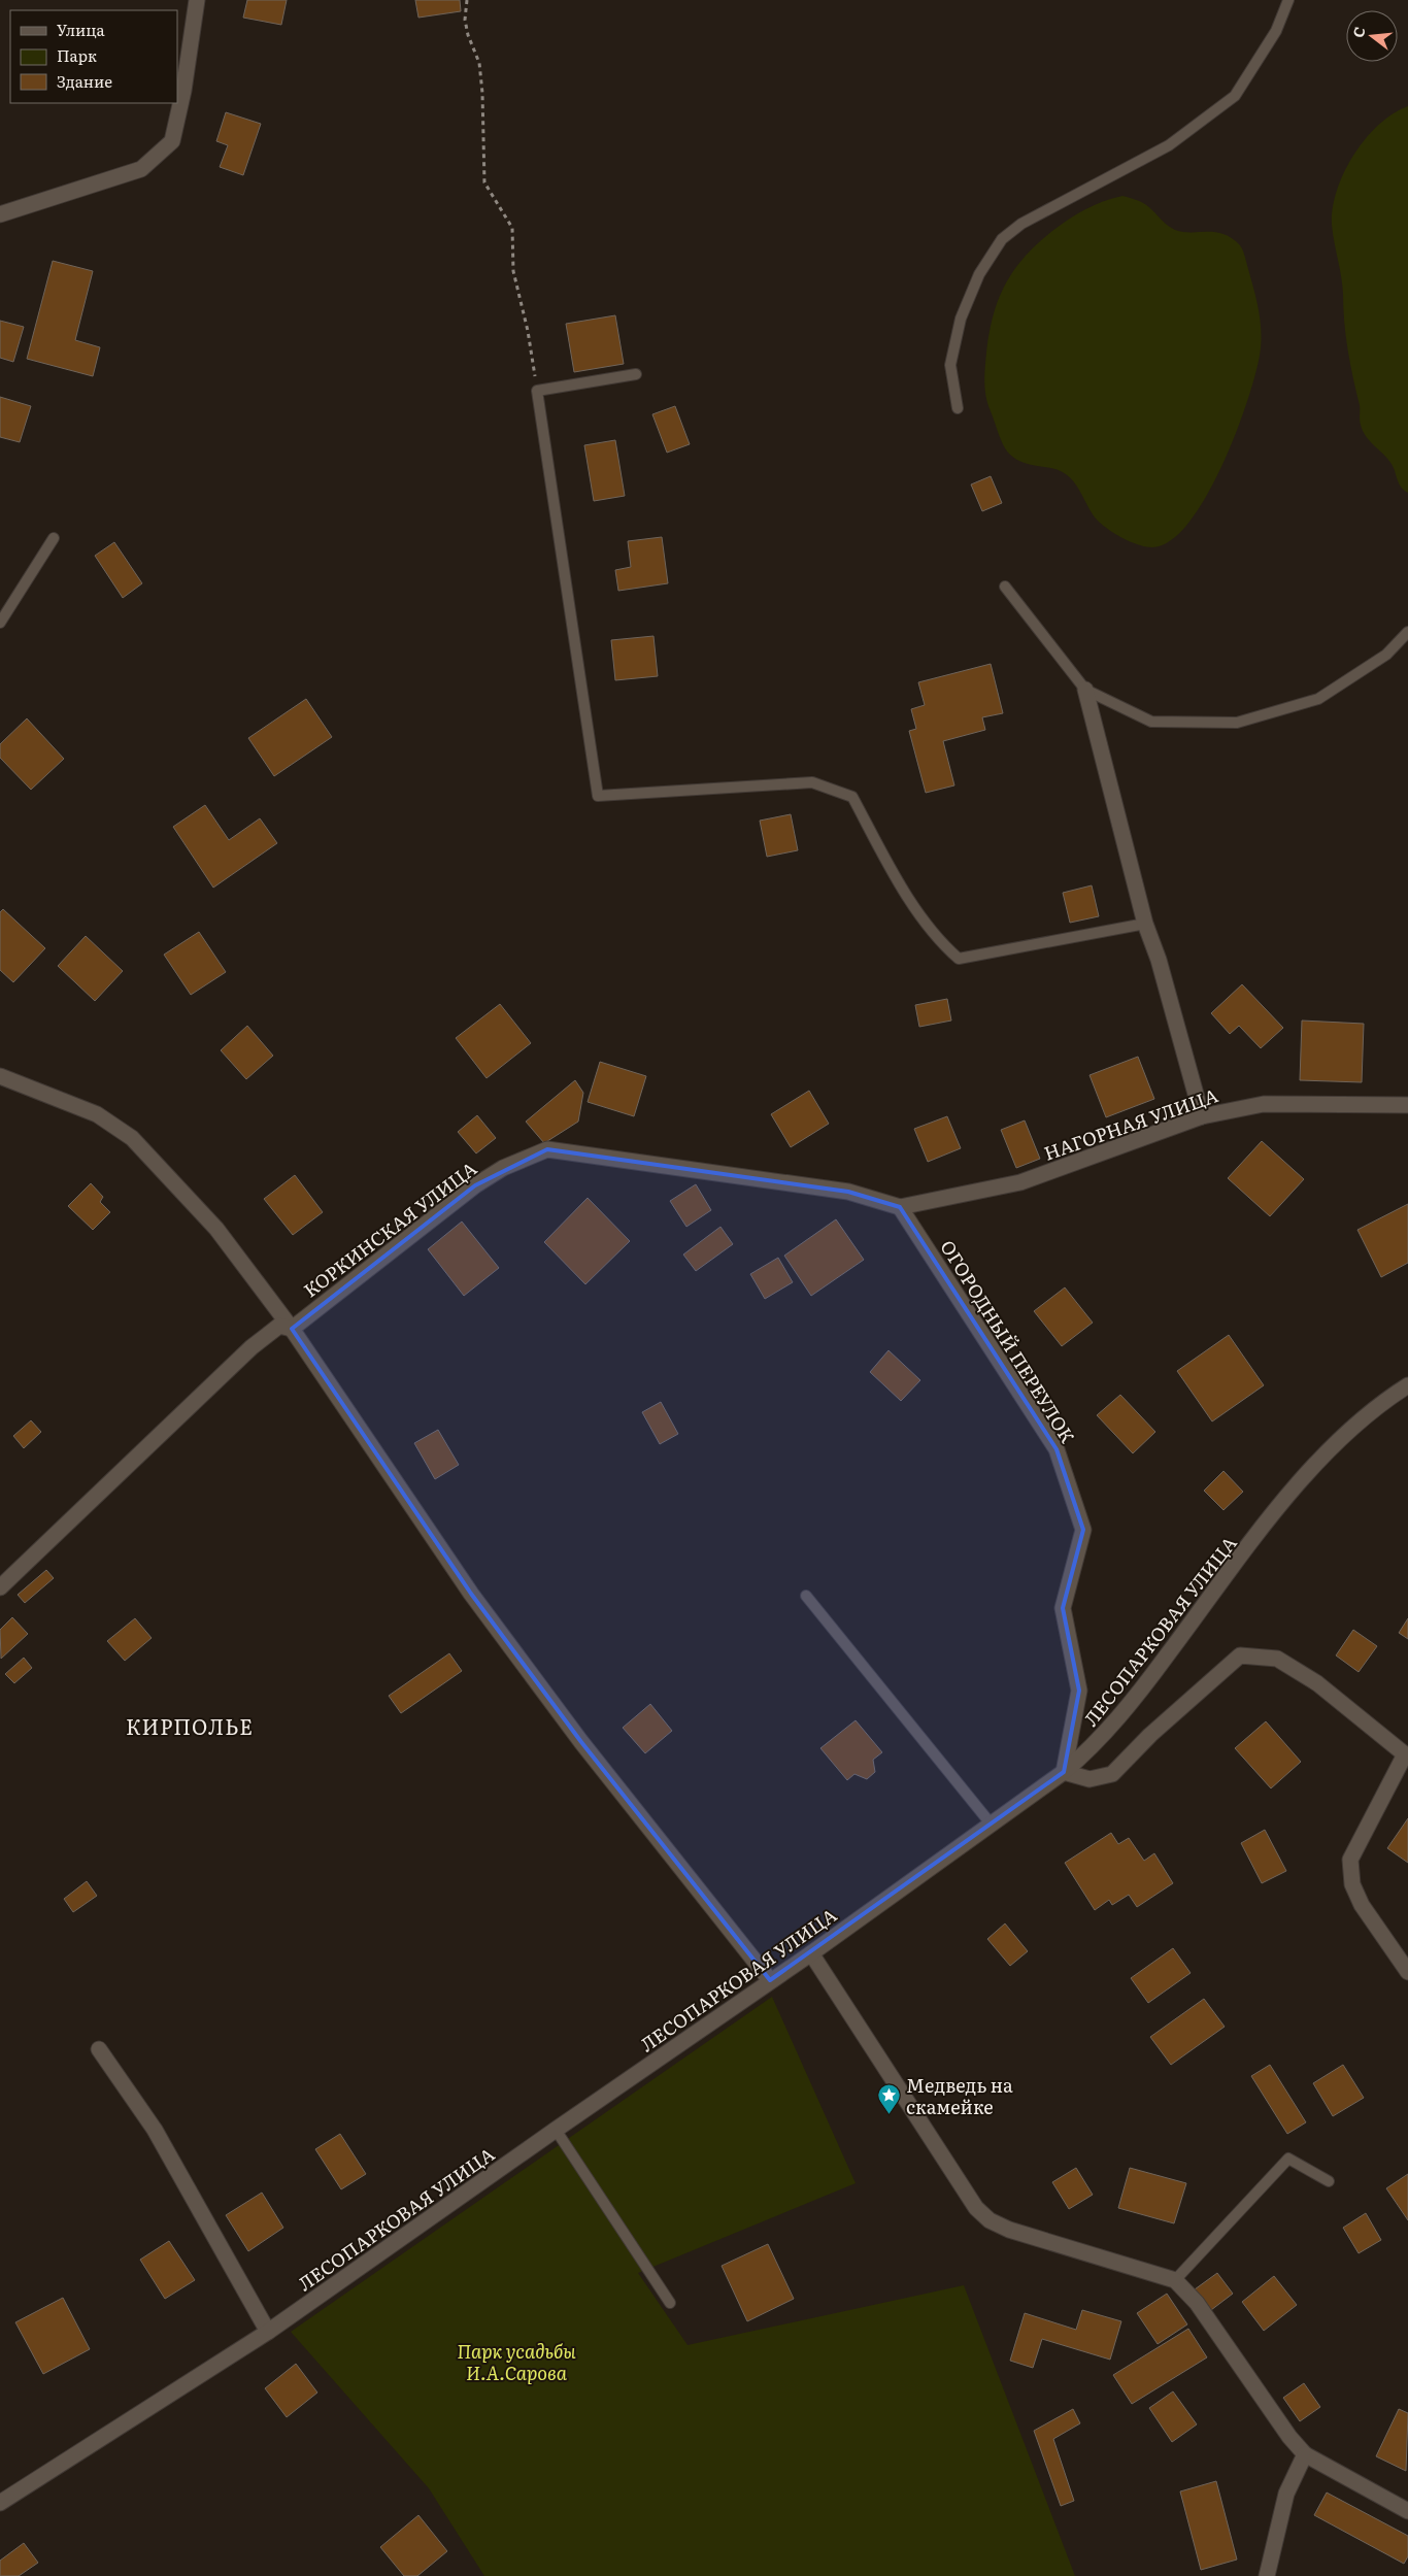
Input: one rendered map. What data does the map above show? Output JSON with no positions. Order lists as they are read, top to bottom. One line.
{"streets":{"street":["НАГОРНАЯ УЛИЦА","КОРКИНСКАЯ УЛИЦА","ОГОРОДНЫЙ ПЕРЕУЛОК","ЛЕСОПАРКОВАЯ УЛИЦА"]},"crossings":[["НАГОРНАЯ УЛИЦА","КОРКИНСКАЯ УЛИЦА"],["НАГОРНАЯ УЛИЦА","ОГОРОДНЫЙ ПЕРЕУЛОК"],["КОРКИНСКАЯ УЛИЦА","ОГОРОДНЫЙ ПЕРЕУЛОК"],["ОГОРОДНЫЙ ПЕРЕУЛОК","ЛЕСОПАРКОВАЯ УЛИЦА"]],"districts":["КИРПОЛЬЕ"],"parks":["Парк усадьбы И.А.Сарова"],"places":{"place":["Медведь на скамейке"]},"legend":["Улица","Парк","Здание"],"north":"left"}
